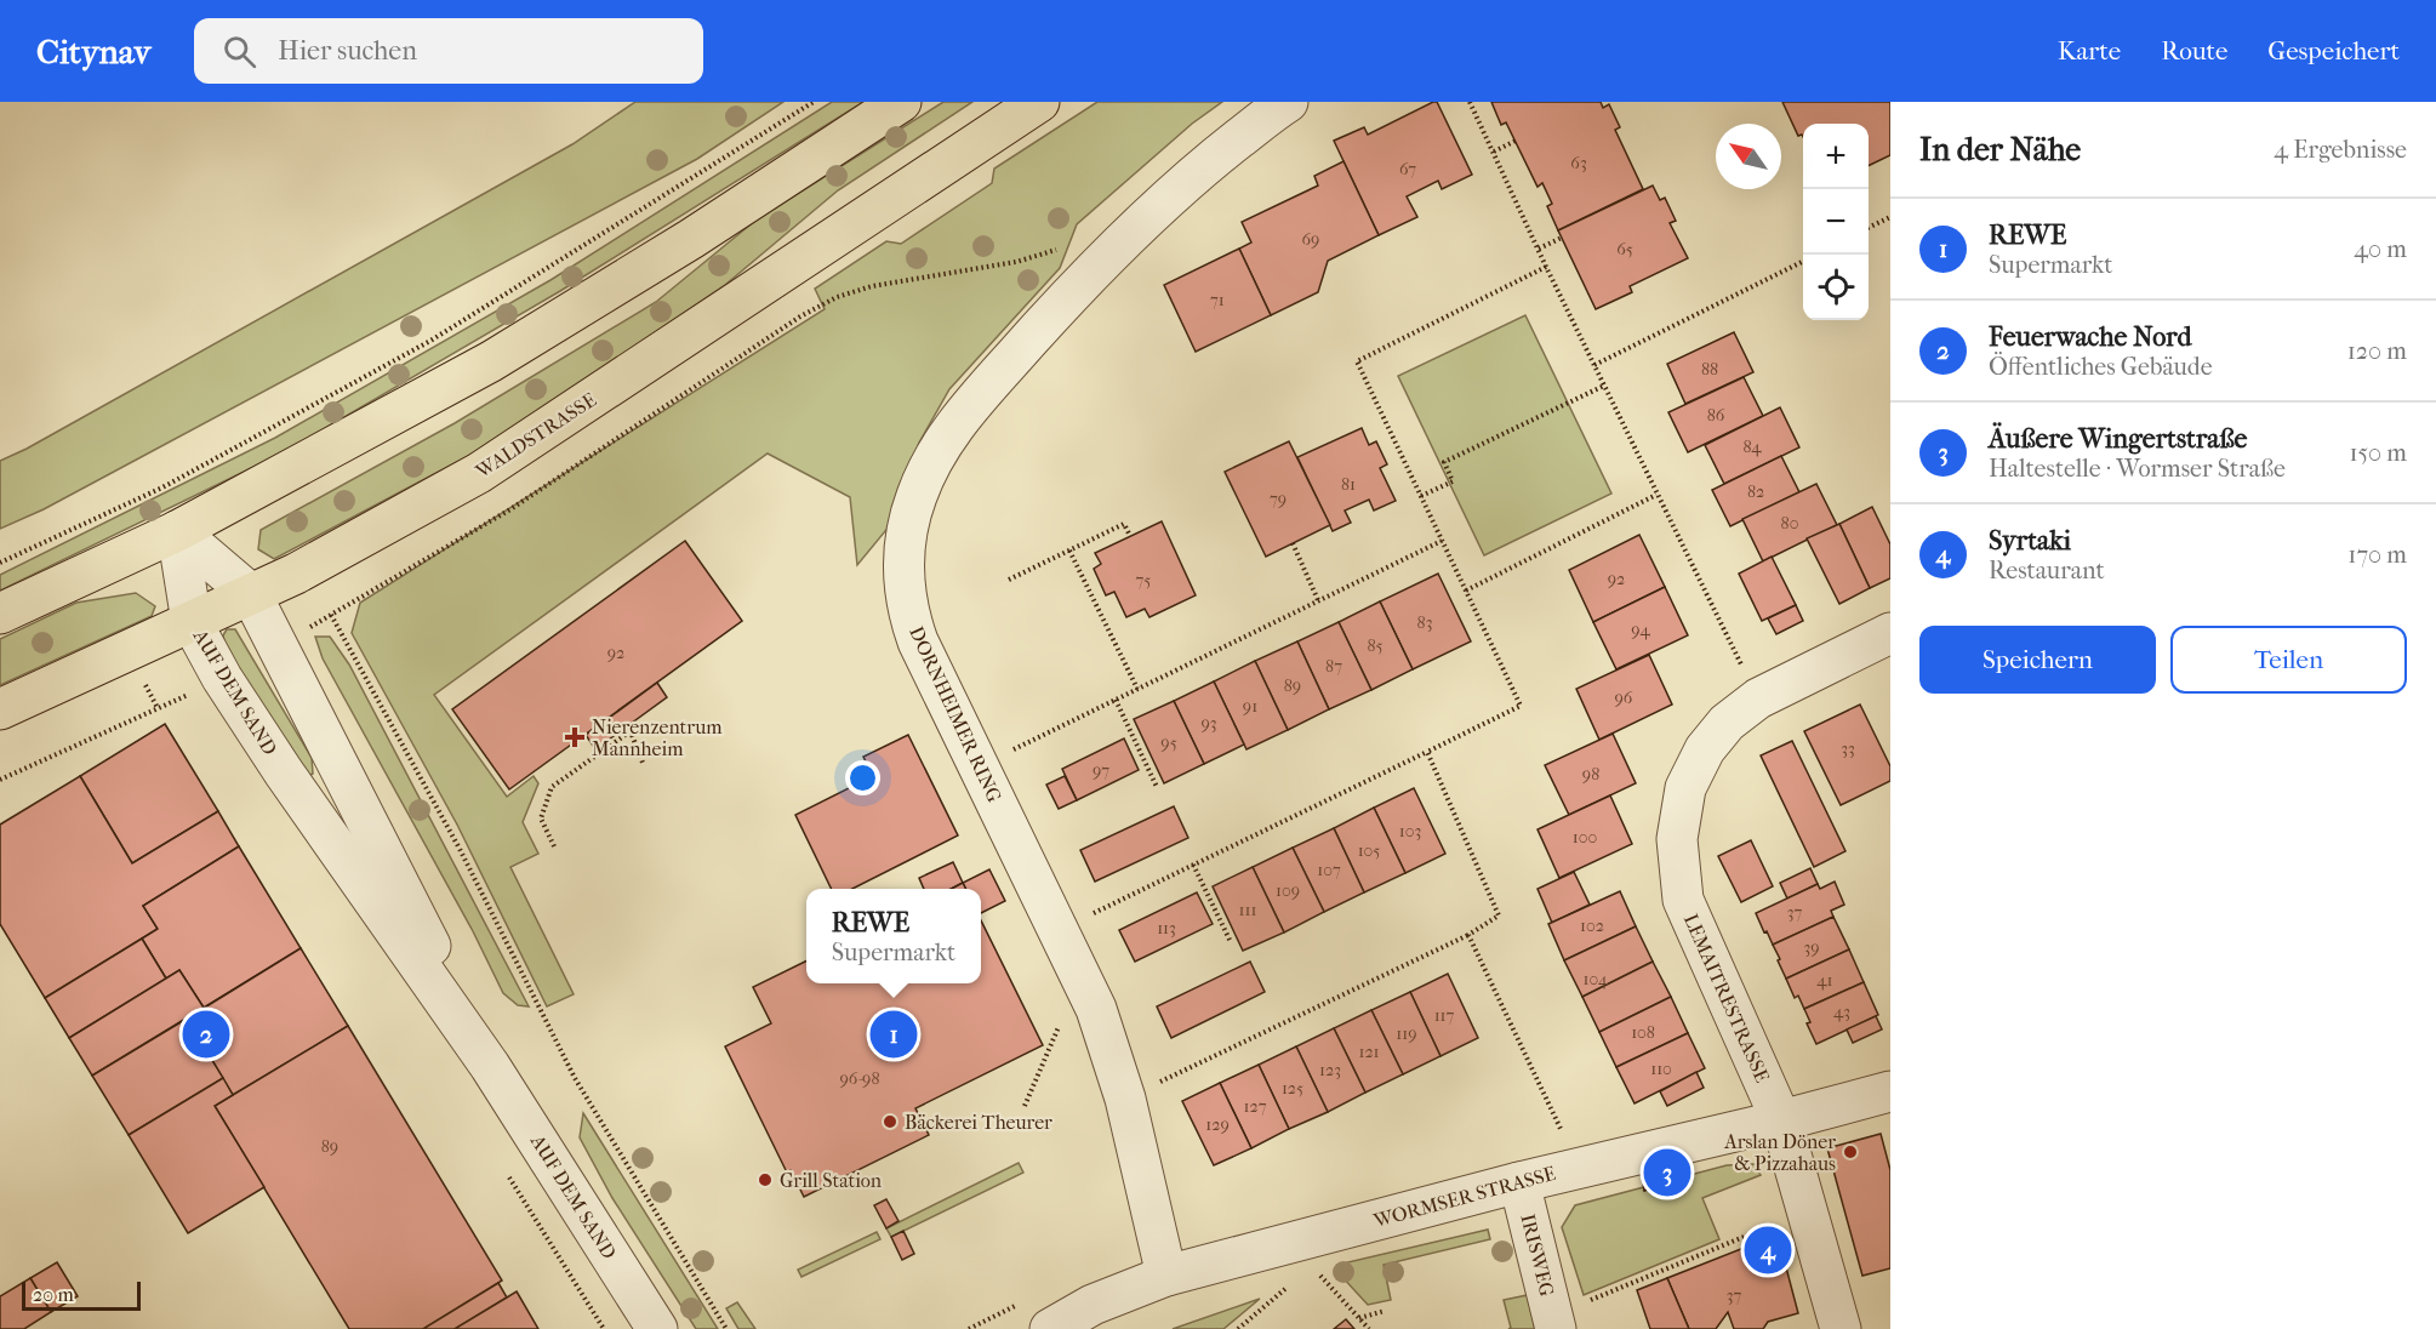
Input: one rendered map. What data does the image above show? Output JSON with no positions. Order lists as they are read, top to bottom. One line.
{"streets":{"main road":["WALDSTRASSE"],"street":["AUF DEM SAND","DORNHEIMER RING","LEMAITRESTRASSE","WORMSER STRASSE","IRISWEG"]},"crossings":[["WALDSTRASSE","AUF DEM SAND"],["DORNHEIMER RING","WORMSER STRASSE"],["LEMAITRESTRASSE","WORMSER STRASSE"],["WORMSER STRASSE","IRISWEG"]],"places":{"health":["Nierenzentrum Mannheim"],"other":["Bäckerei Theurer","Arslan Döner & Pizzahaus","Grill Station"]},"house_numbers":["63","67","69","65","71","88","86","84","81","82","79","80","92","75","83","94","85","92","87","89","96","91","93","95","33","97","98","103","100","105","107","109","111","37","102","113","39","104","41","43","117","108","119","121","110","123","96-98","125","127","129","89","37"],"scale_bar":"20 m","north":"top left","page":{"header":"Citynav","search":"Hier suchen","nav":["Karte","Route","Gespeichert"],"heading":["In der Nähe","4 Ergebnisse"],"map_buttons":["+","−"],"list":[{"mark":"1","name":"REWE","note":"Supermarkt","value":"40 m"},{"mark":"2","name":"Feuerwache Nord","note":"Öffentliches Gebäude","value":"120 m"},{"mark":"3","name":"Äußere Wingertstraße","note":"Haltestelle · Wormser Straße","value":"150 m"},{"mark":"4","name":"Syrtaki","note":"Restaurant","value":"170 m"}],"buttons":["Speichern","Teilen"],"popup":["REWE","Supermarkt"],"pins":["1","2","3","4"],"scale":"20 m"}}
